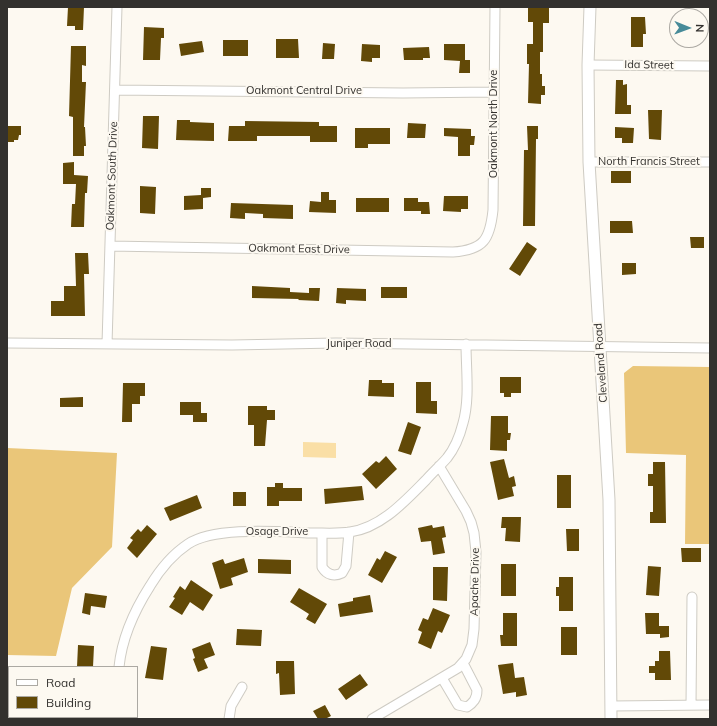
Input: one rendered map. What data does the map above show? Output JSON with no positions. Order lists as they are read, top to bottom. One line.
{"streets":{"main road":["Cleveland Road"],"street":["Ida Street","Oakmont Central Drive","Oakmont North Drive","North Francis Street","Oakmont South Drive","Oakmont East Drive","Juniper Road","Osage Drive","Apache Drive"]},"crossings":[["Ida Street","Cleveland Road"],["Oakmont Central Drive","Oakmont North Drive"],["Oakmont Central Drive","Oakmont South Drive"],["Oakmont North Drive","Oakmont East Drive"],["North Francis Street","Cleveland Road"],["Oakmont South Drive","Oakmont East Drive"],["Oakmont South Drive","Juniper Road"],["Juniper Road","Cleveland Road"],["Osage Drive","Apache Drive"]],"legend":["Road","Building"],"north":"right"}
